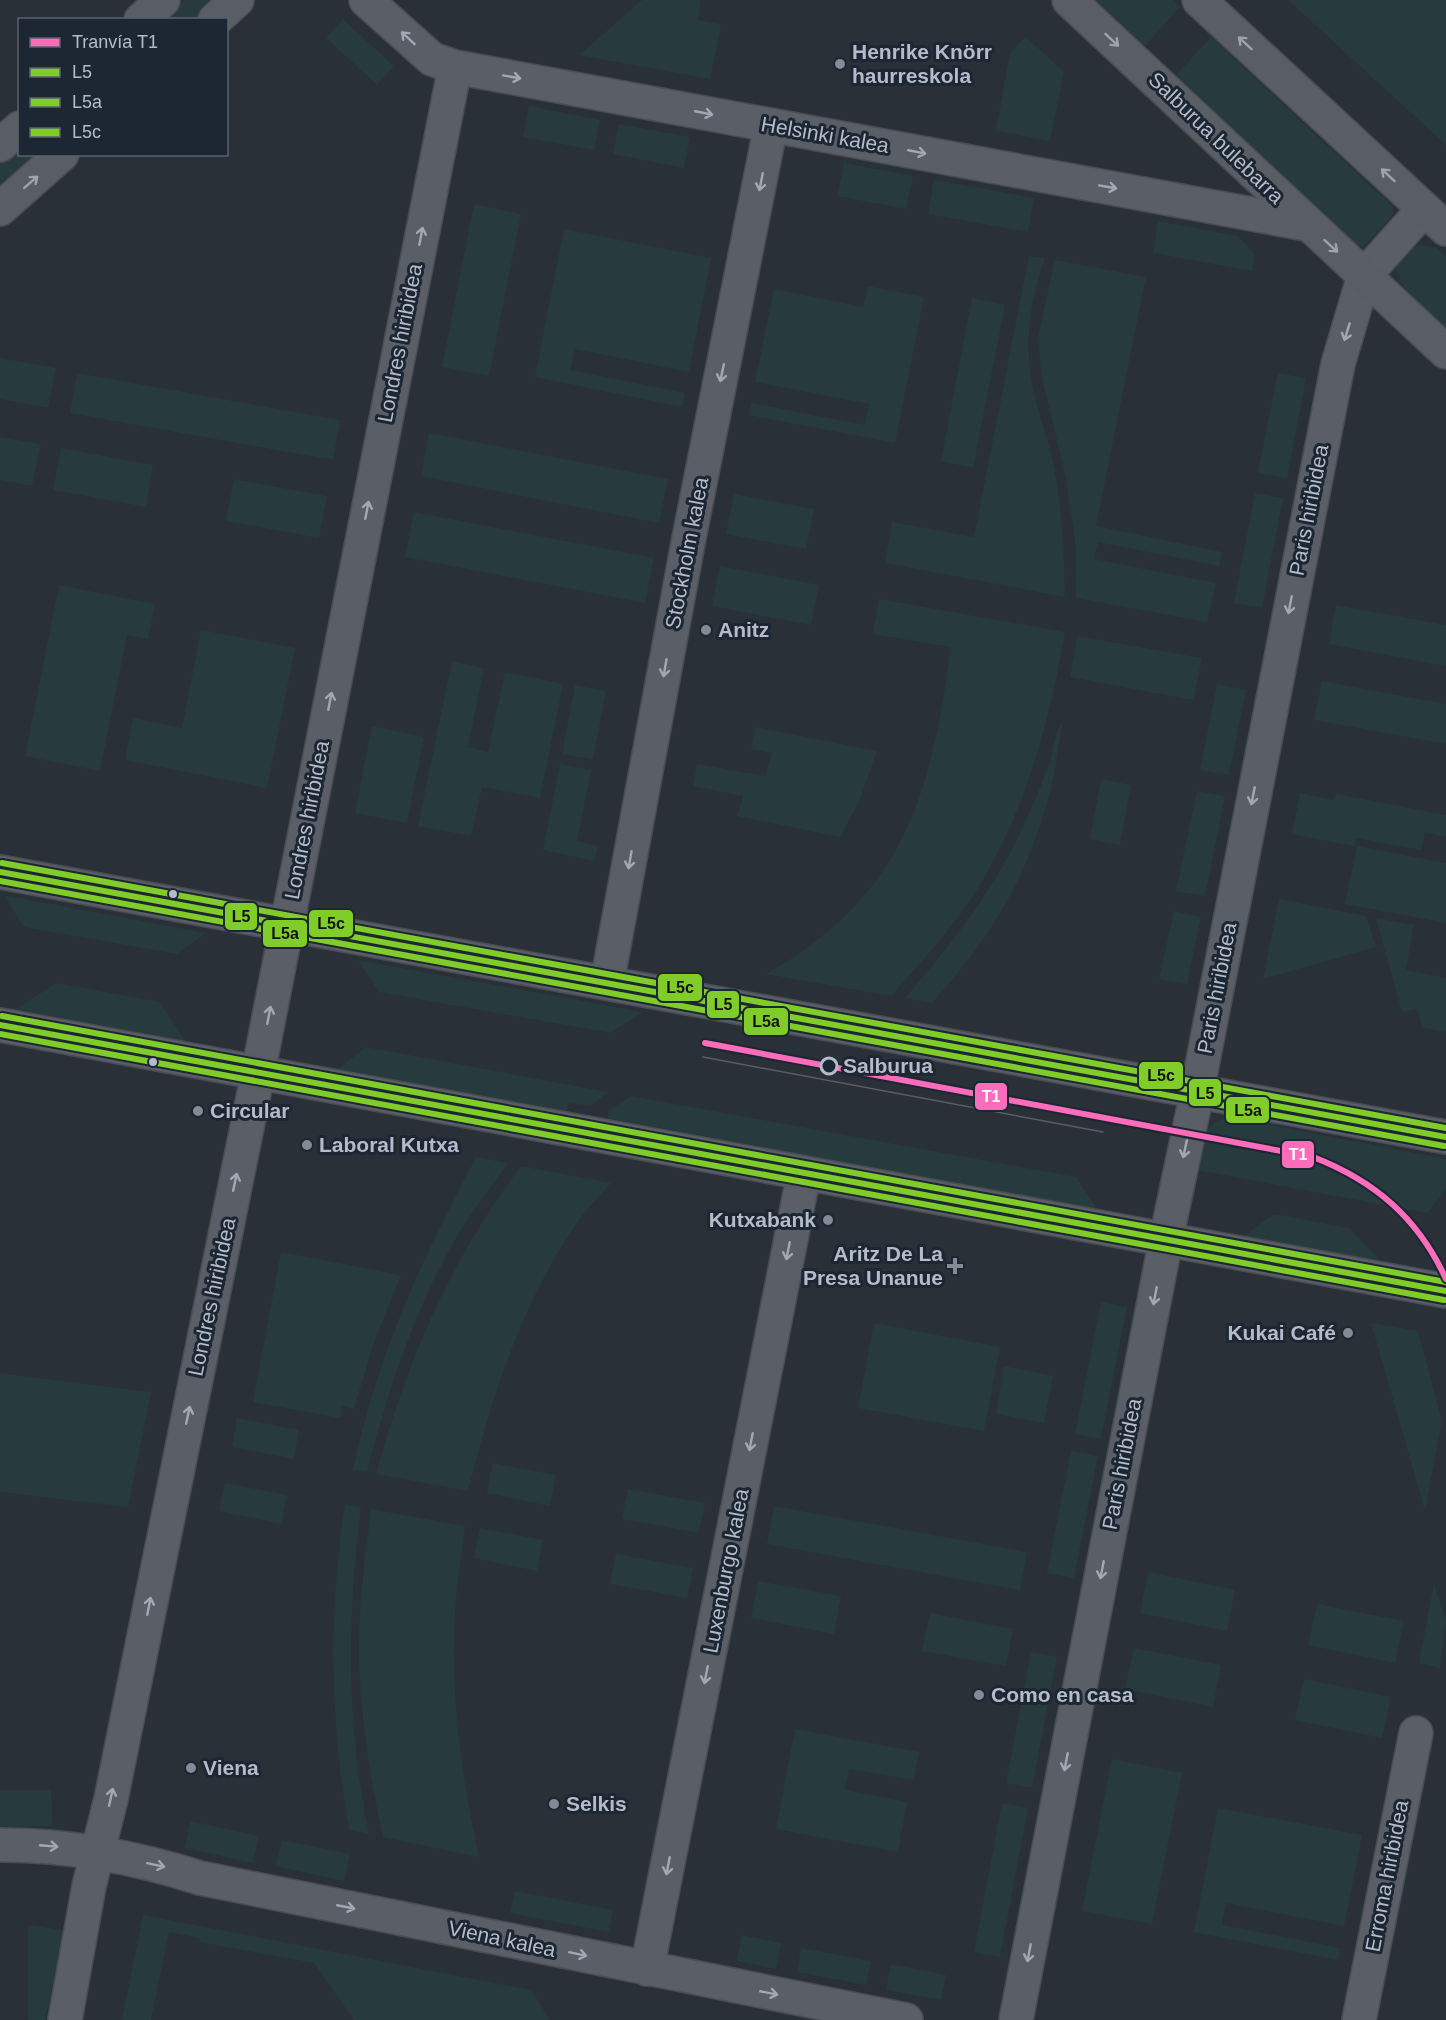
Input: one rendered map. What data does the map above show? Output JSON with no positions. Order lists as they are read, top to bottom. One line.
{"streets":{"street":["Helsinki kalea","Salburua bulebarra","Londres hiribidea","Paris hiribidea","Stockholm kalea","Luxenburgo kalea","Erroma hiribidea","Viena kalea"]},"crossings":[["Helsinki kalea","Salburua bulebarra"],["Helsinki kalea","Londres hiribidea"],["Helsinki kalea","Stockholm kalea"],["Salburua bulebarra","Paris hiribidea"],["Londres hiribidea","Viena kalea"],["Luxenburgo kalea","Viena kalea"]],"one_way":["Londres hiribidea","Paris hiribidea","Stockholm kalea","Luxenburgo kalea","Viena kalea"],"places":{"other":["Henrike Knörr haurreskola","Anitz","Salburua","Circular","Laboral Kutxa","Kutxabank","Kukai Café","Como en casa","Viena","Selkis"],"health":["Aritz De La Presa Unanue"]},"lines":["transit line L5c","transit line L5","transit line L5a","tram line T1"],"legend":["Tranvía T1","L5","L5a","L5c"]}
